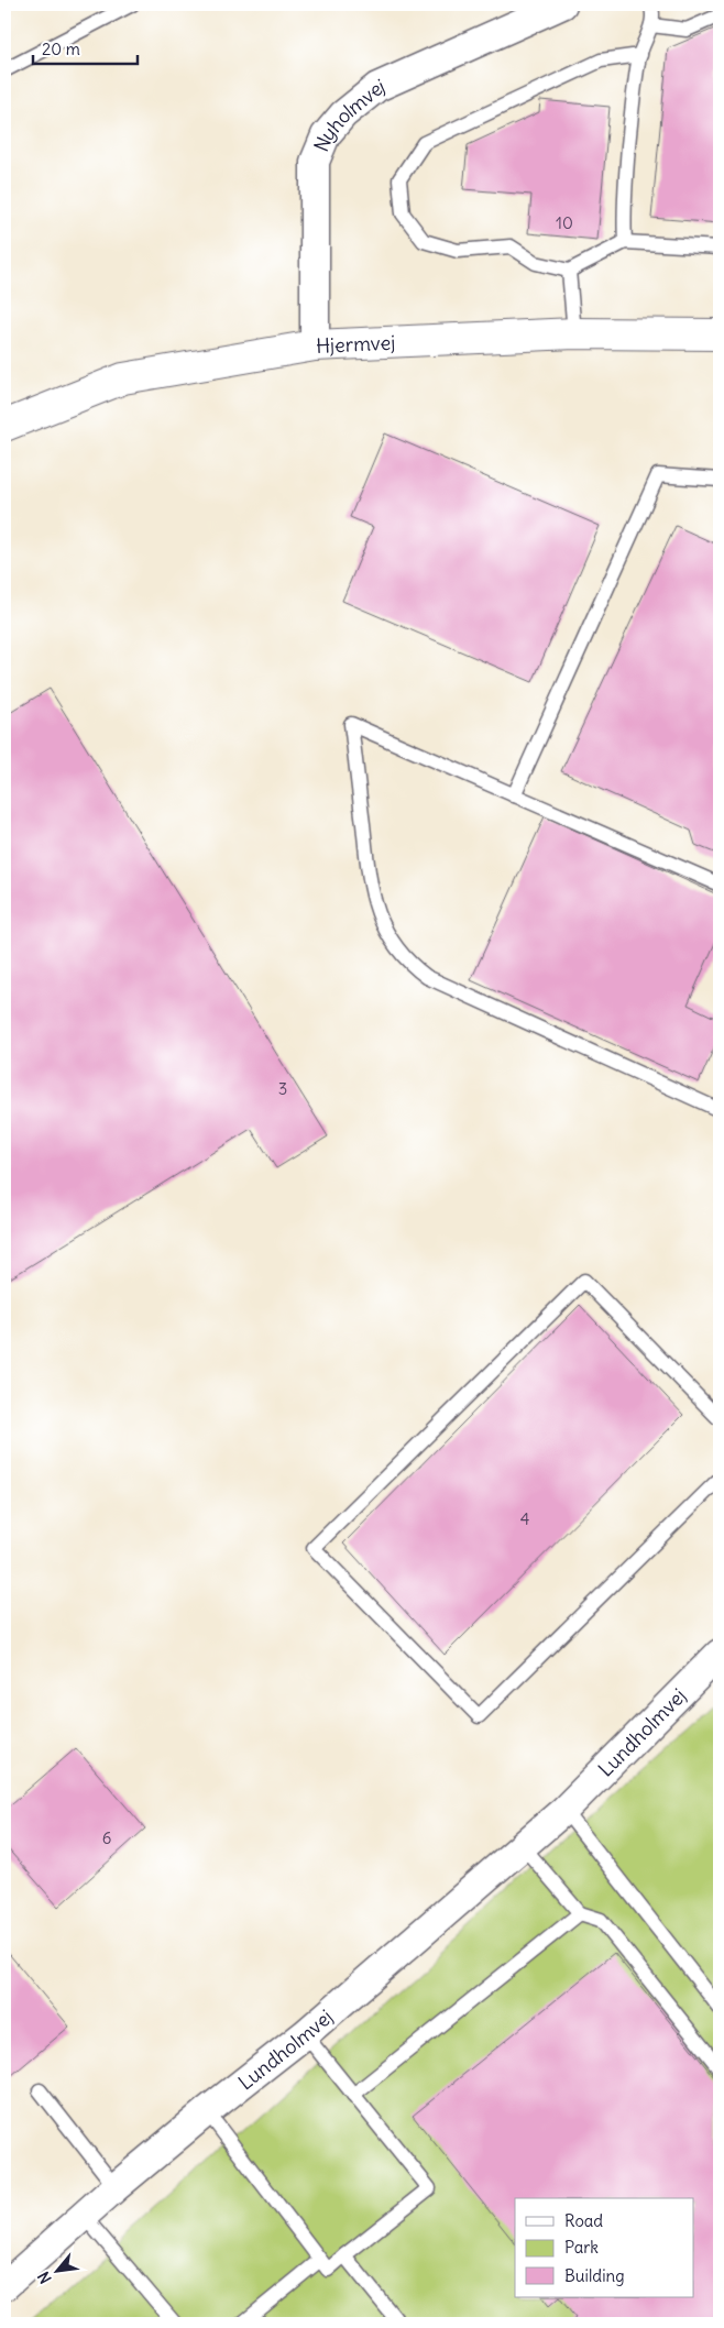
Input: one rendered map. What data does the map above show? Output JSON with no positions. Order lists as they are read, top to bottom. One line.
{"streets":{"street":["Nyholmvej","Hjermvej","Lundholmvej"]},"crossings":[["Nyholmvej","Hjermvej"]],"house_numbers":["10","3","4","6"],"legend":["Road","Park","Building"],"scale_bar":"20 m","north":"bottom left"}
